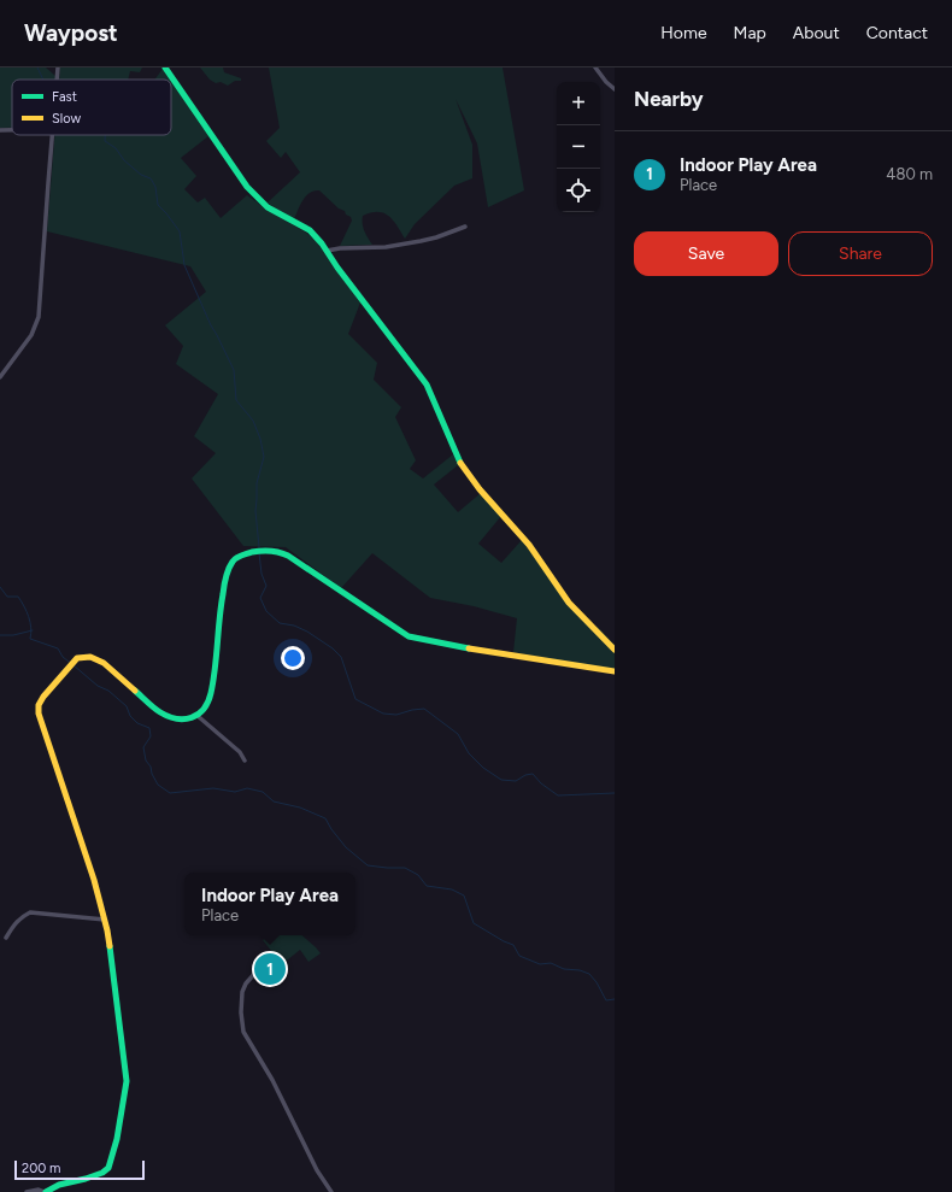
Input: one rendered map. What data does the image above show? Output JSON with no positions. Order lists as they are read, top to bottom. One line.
{"legend":["Fast","Slow"],"scale_bar":"200 m","page":{"header":"Waypost","nav":["Home","Map","About","Contact"],"heading":"Nearby","map_buttons":["+","−"],"list":[{"mark":"1","name":"Indoor Play Area","note":"Place","value":"480 m"}],"buttons":["Save","Share"],"popup":["Indoor Play Area","Place"],"pins":"1","scale":"200 m"}}
